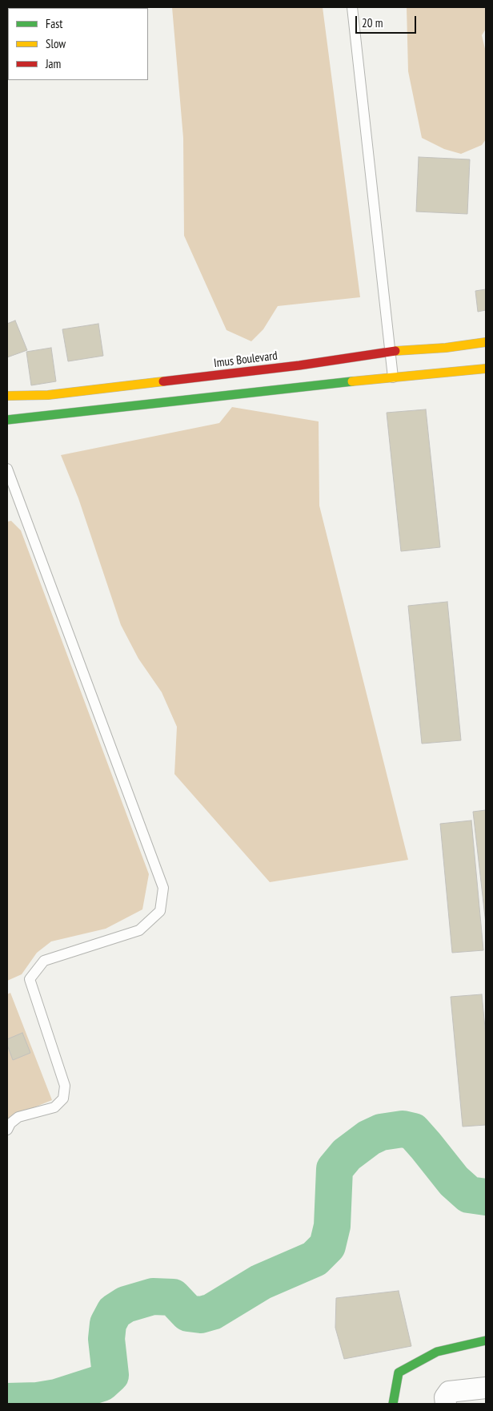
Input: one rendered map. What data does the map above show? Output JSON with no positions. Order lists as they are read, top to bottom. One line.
{"streets":{"main road":["Imus Boulevard"]},"legend":["Fast","Slow","Jam"],"scale_bar":"20 m"}
